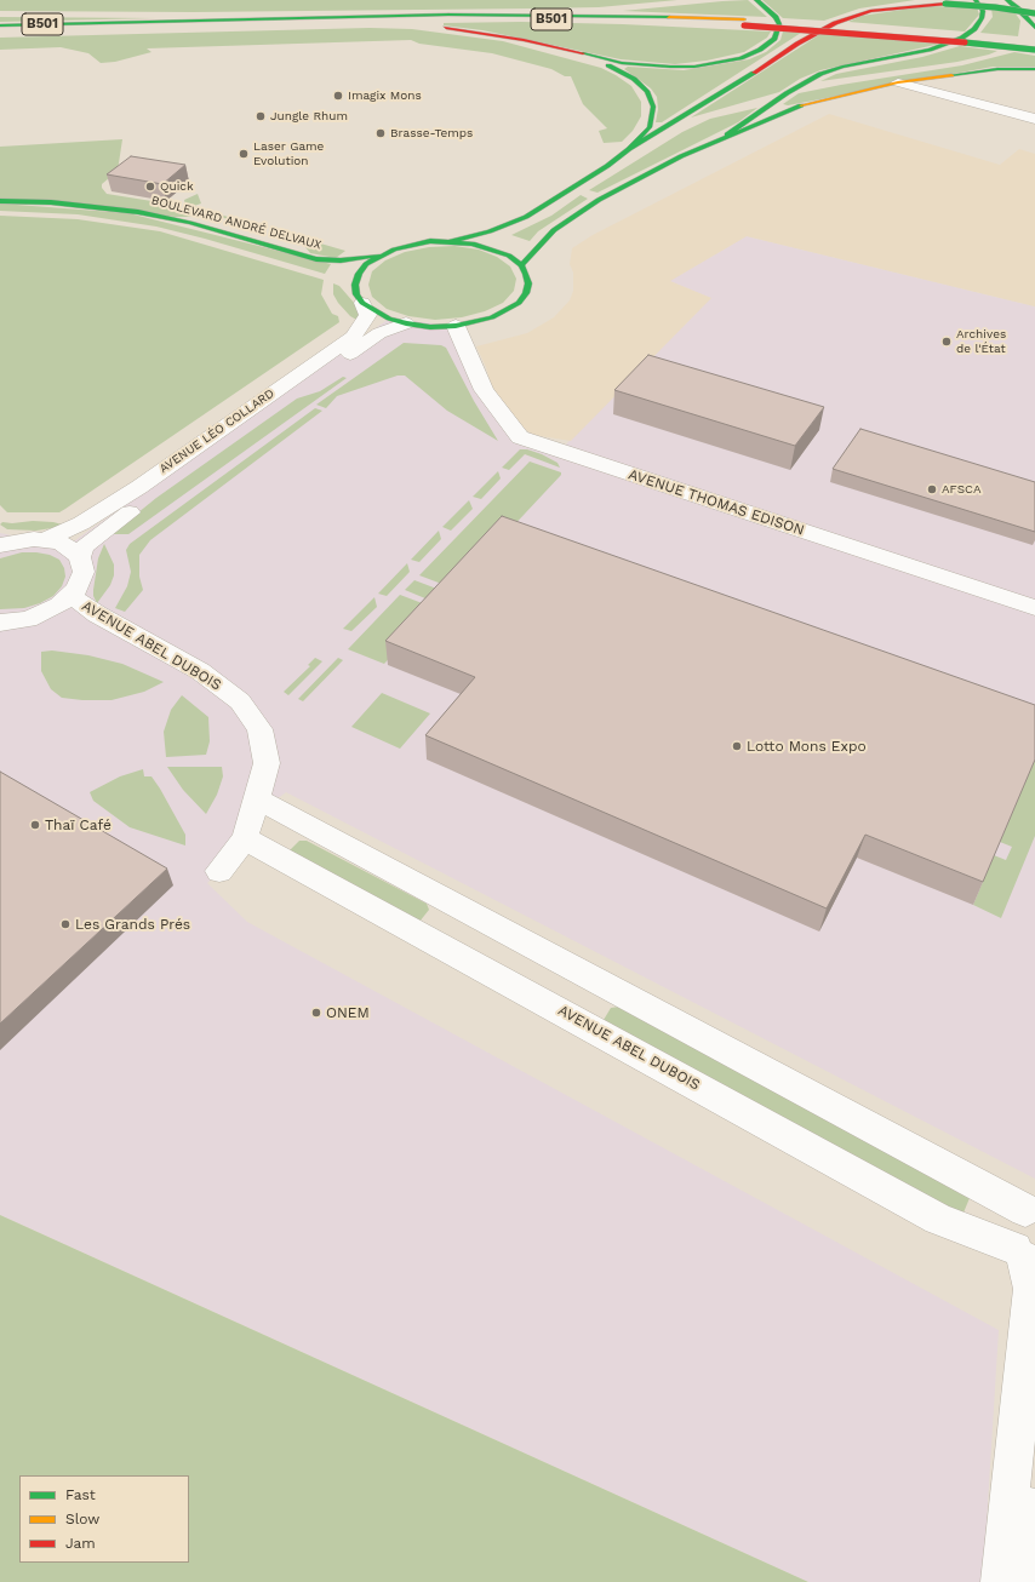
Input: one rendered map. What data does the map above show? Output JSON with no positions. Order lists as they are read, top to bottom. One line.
{"streets":{"main road":["B501","BOULEVARD ANDRÉ DELVAUX"],"street":["AVENUE LÉO COLLARD","AVENUE THOMAS EDISON","AVENUE ABEL DUBOIS"]},"places":["Imagix Mons","Jungle Rhum","Brasse-Temps","Laser Game Evolution","Quick","Archives de l'État","AFSCA","Lotto Mons Expo","Thaï Café","Les Grands Prés","ONEM"],"legend":["Fast","Slow","Jam"]}
